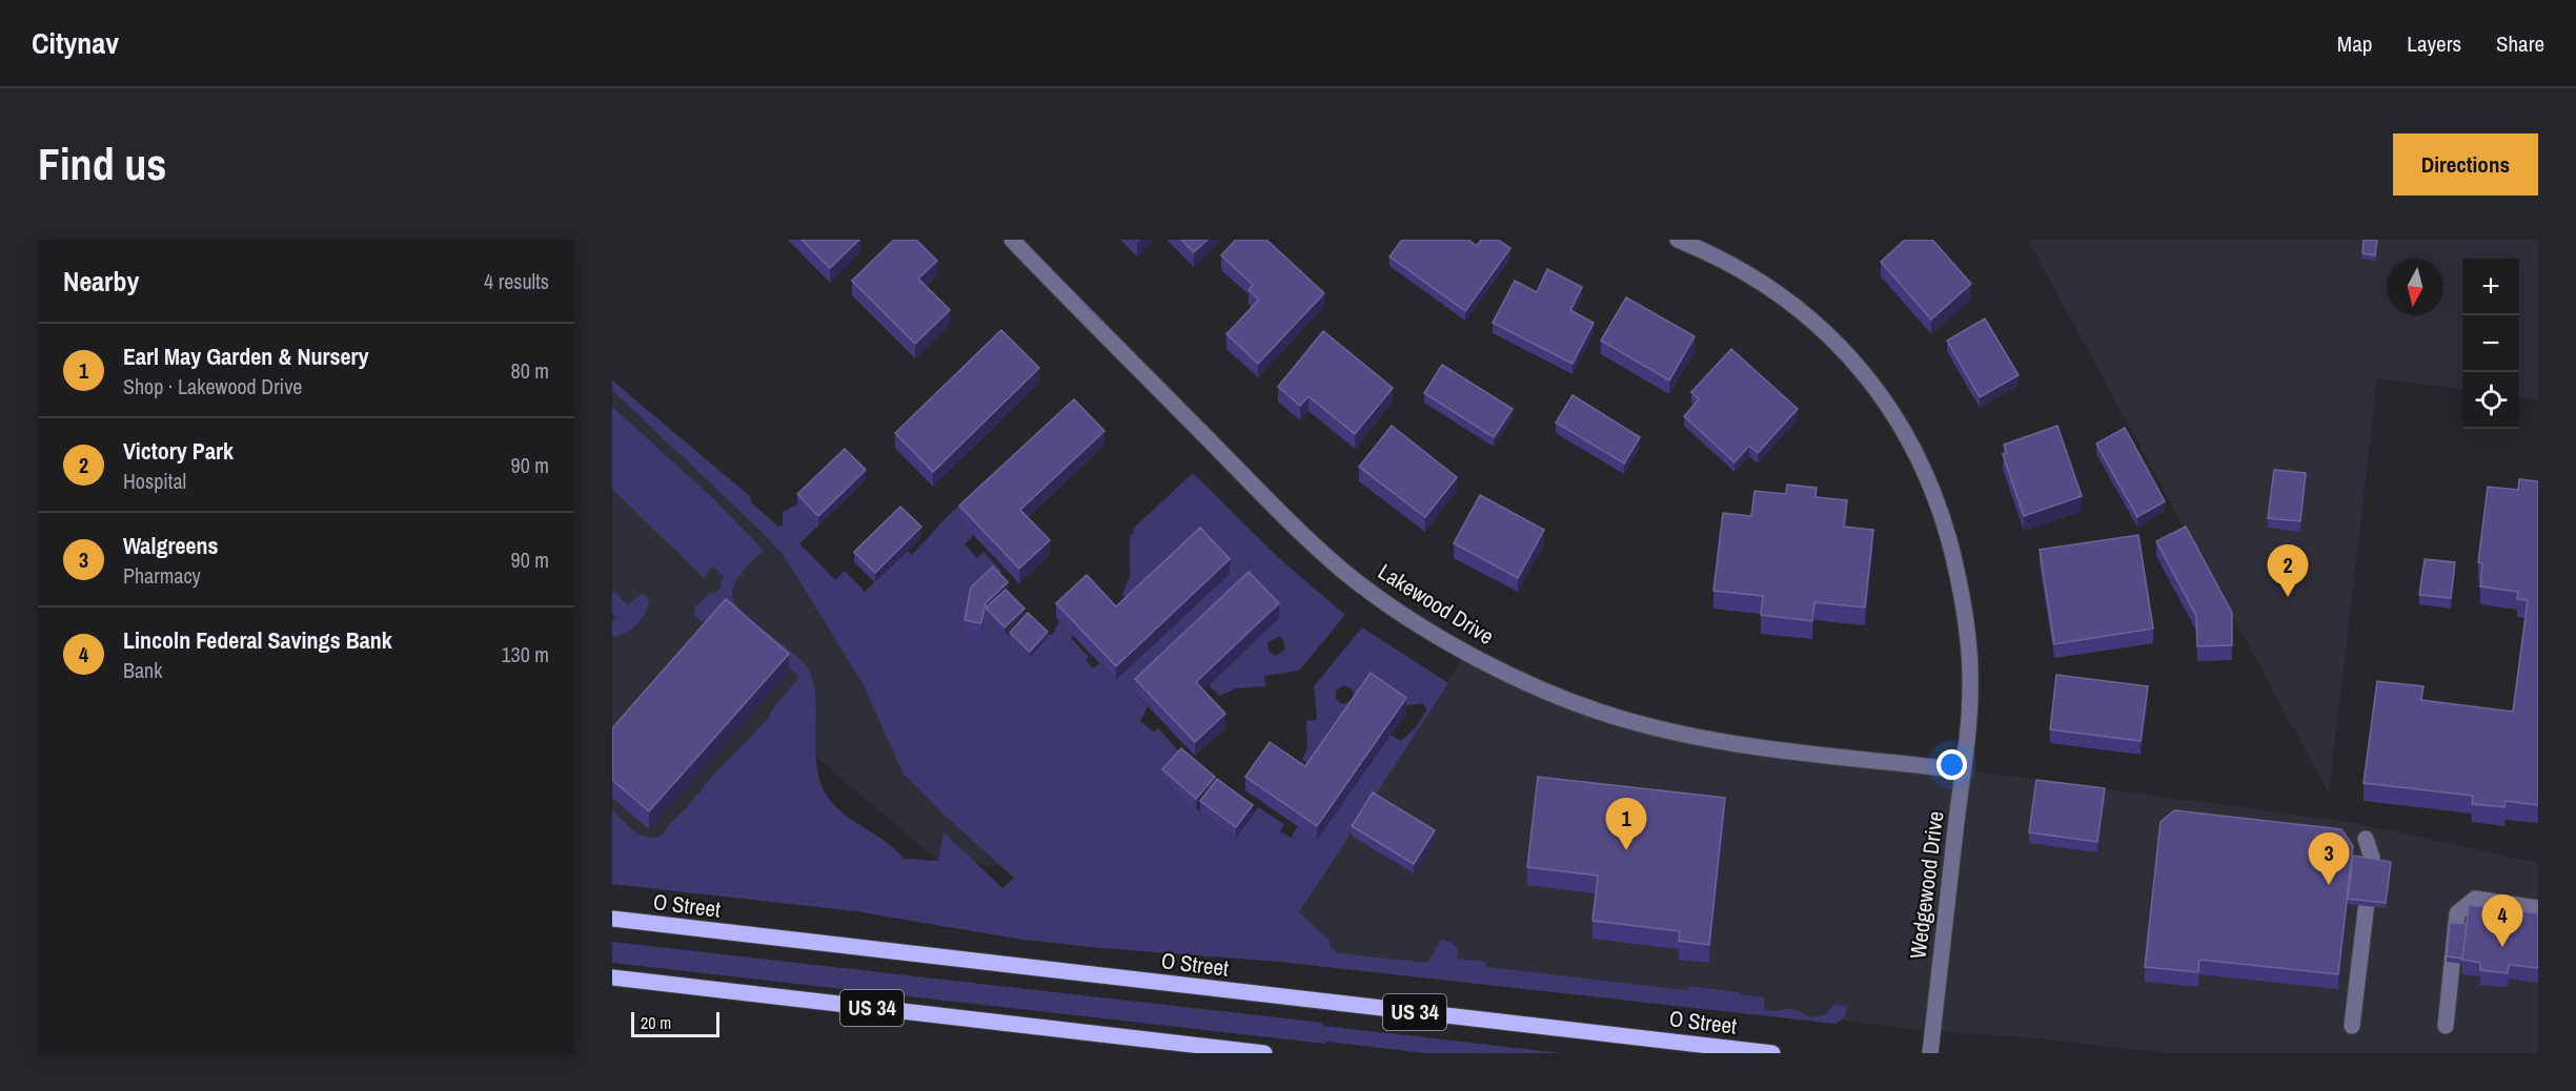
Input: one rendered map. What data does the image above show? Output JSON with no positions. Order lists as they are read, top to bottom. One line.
{"streets":{"main road":["O Street","US 34"],"street":["Lakewood Drive","Wedgewood Drive"]},"crossings":[["Lakewood Drive","Wedgewood Drive"]],"scale_bar":"20 m","north":"bottom","page":{"header":"Citynav","nav":["Map","Layers","Share"],"buttons":"Directions","title":"Find us","heading":["Nearby","4 results"],"map_buttons":["+","−"],"list":[{"mark":"1","name":"Earl May Garden & Nursery","note":"Shop · Lakewood Drive","value":"80 m"},{"mark":"2","name":"Victory Park","note":"Hospital","value":"90 m"},{"mark":"3","name":"Walgreens","note":"Pharmacy","value":"90 m"},{"mark":"4","name":"Lincoln Federal Savings Bank","note":"Bank","value":"130 m"}],"pins":["2","1","3","4"],"scale":"20 m"}}
